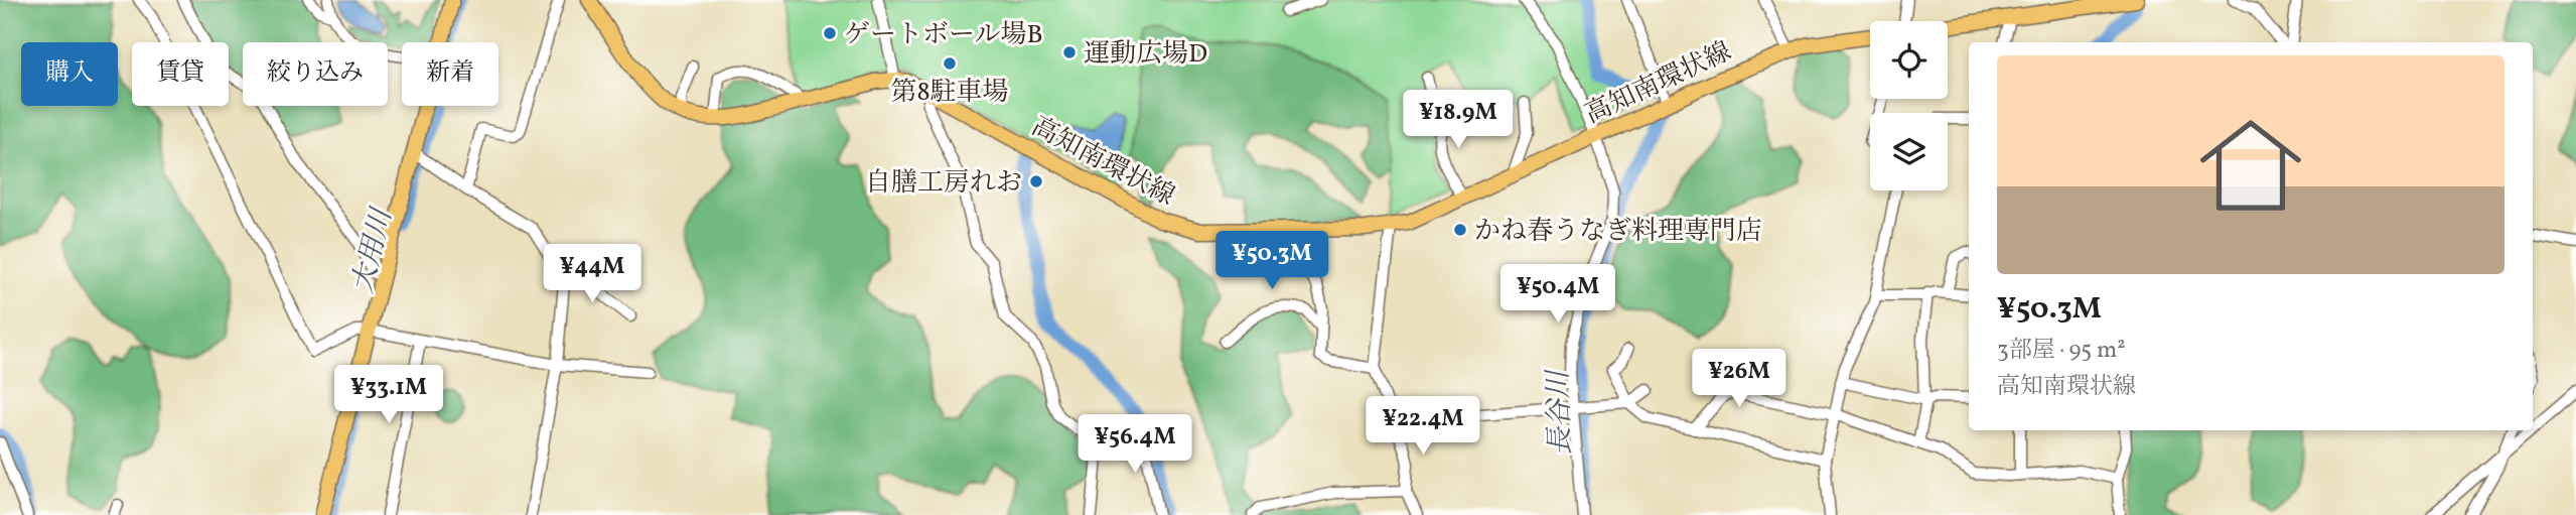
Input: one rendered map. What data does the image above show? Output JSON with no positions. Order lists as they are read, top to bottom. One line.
{"streets":{"main road":["高知南環状線"]},"water":["大用川","長谷川"],"places":["ゲートボール場B","運動広場D","第8駐車場","自膳工房れお","かね春うなぎ料理専門店"],"page":{"chip":["購入","賃貸","絞り込み","新着"],"list":[{"name":"¥50.3M","note":"3部屋 · 95 m² · 高知南環状線"}],"price":["¥18.9M","¥50.3M","¥44M","¥50.4M","¥26M","¥33.1M","¥22.4M","¥56.4M"]}}
